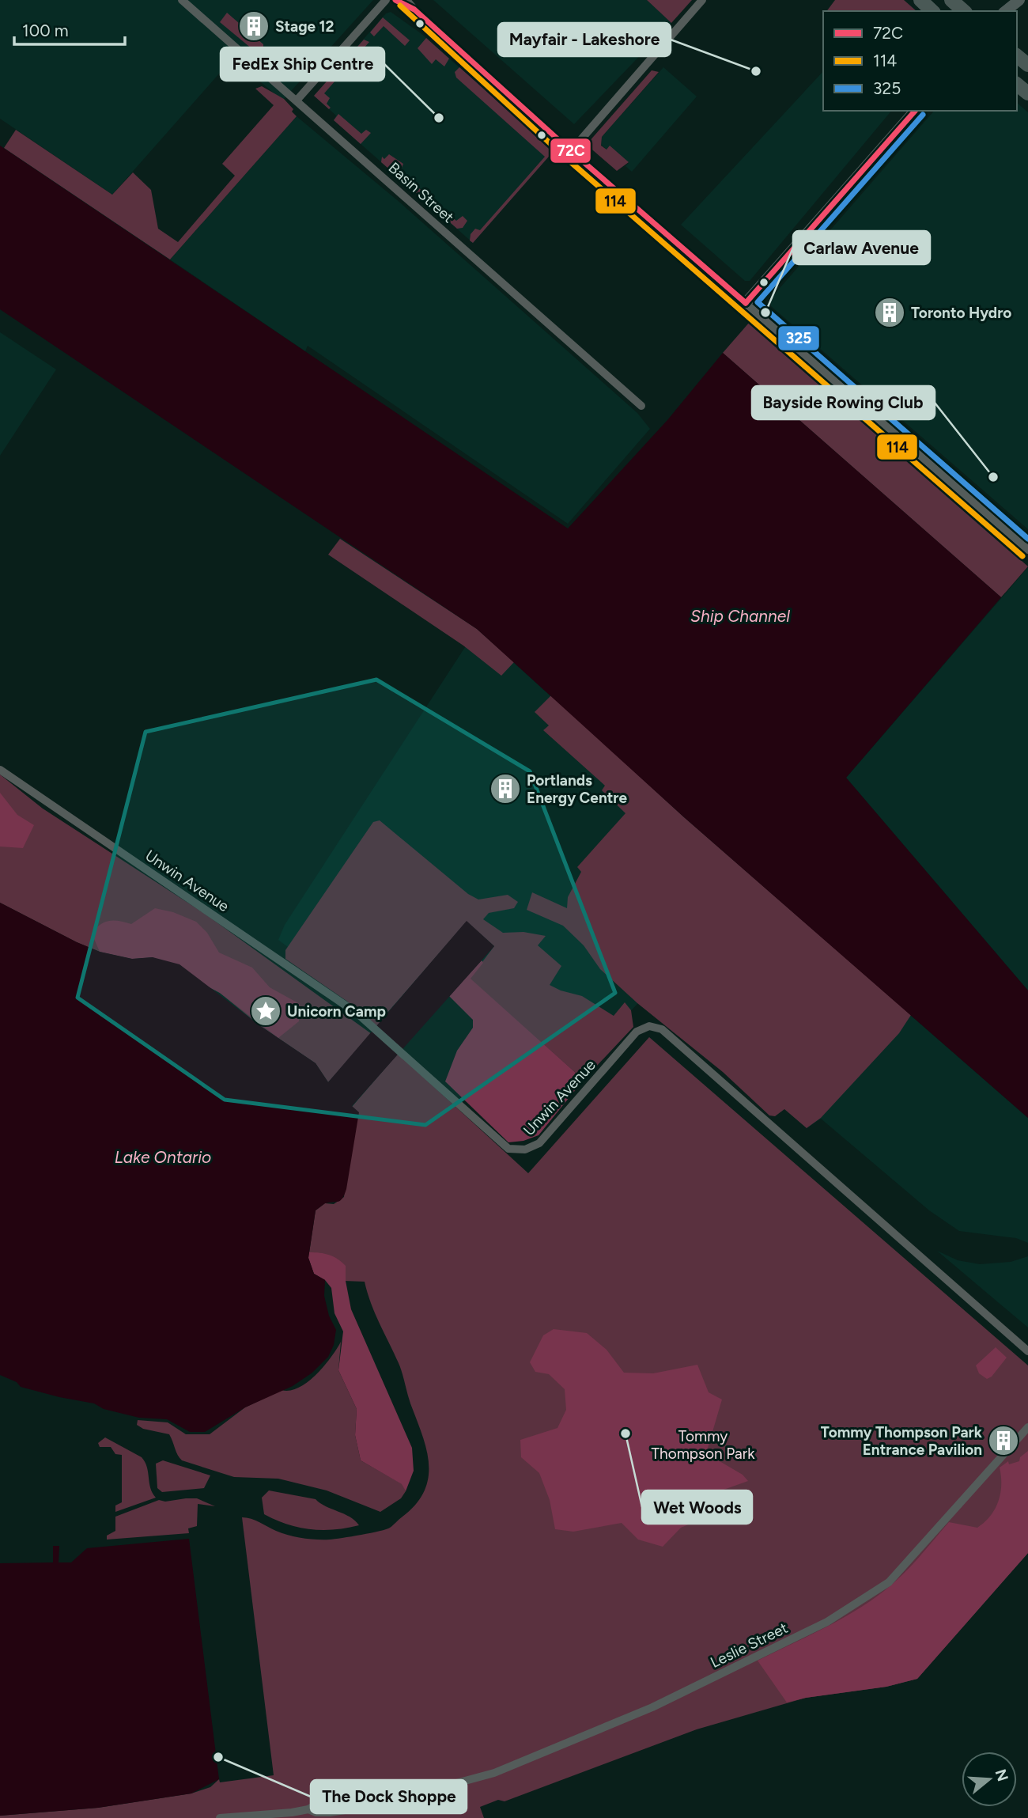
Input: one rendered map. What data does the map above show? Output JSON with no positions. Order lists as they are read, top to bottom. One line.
{"streets":{"street":["Basin Street","Unwin Avenue","Leslie Street"]},"water":["Ship Channel","Lake Ontario"],"parks":["Tommy Thompson Park"],"places":{"building":["Stage 12","Toronto Hydro","Portlands Energy Centre","Tommy Thompson Park Entrance Pavilion"],"other":["Mayfair - Lakeshore","FedEx Ship Centre","Carlaw Avenue","Bayside Rowing Club","Wet Woods","The Dock Shoppe"],"place":["Unicorn Camp"]},"lines":["transit line 72C","transit line 114","transit line 325"],"legend":["72C","114","325"],"scale_bar":"100 m","north":"right"}
